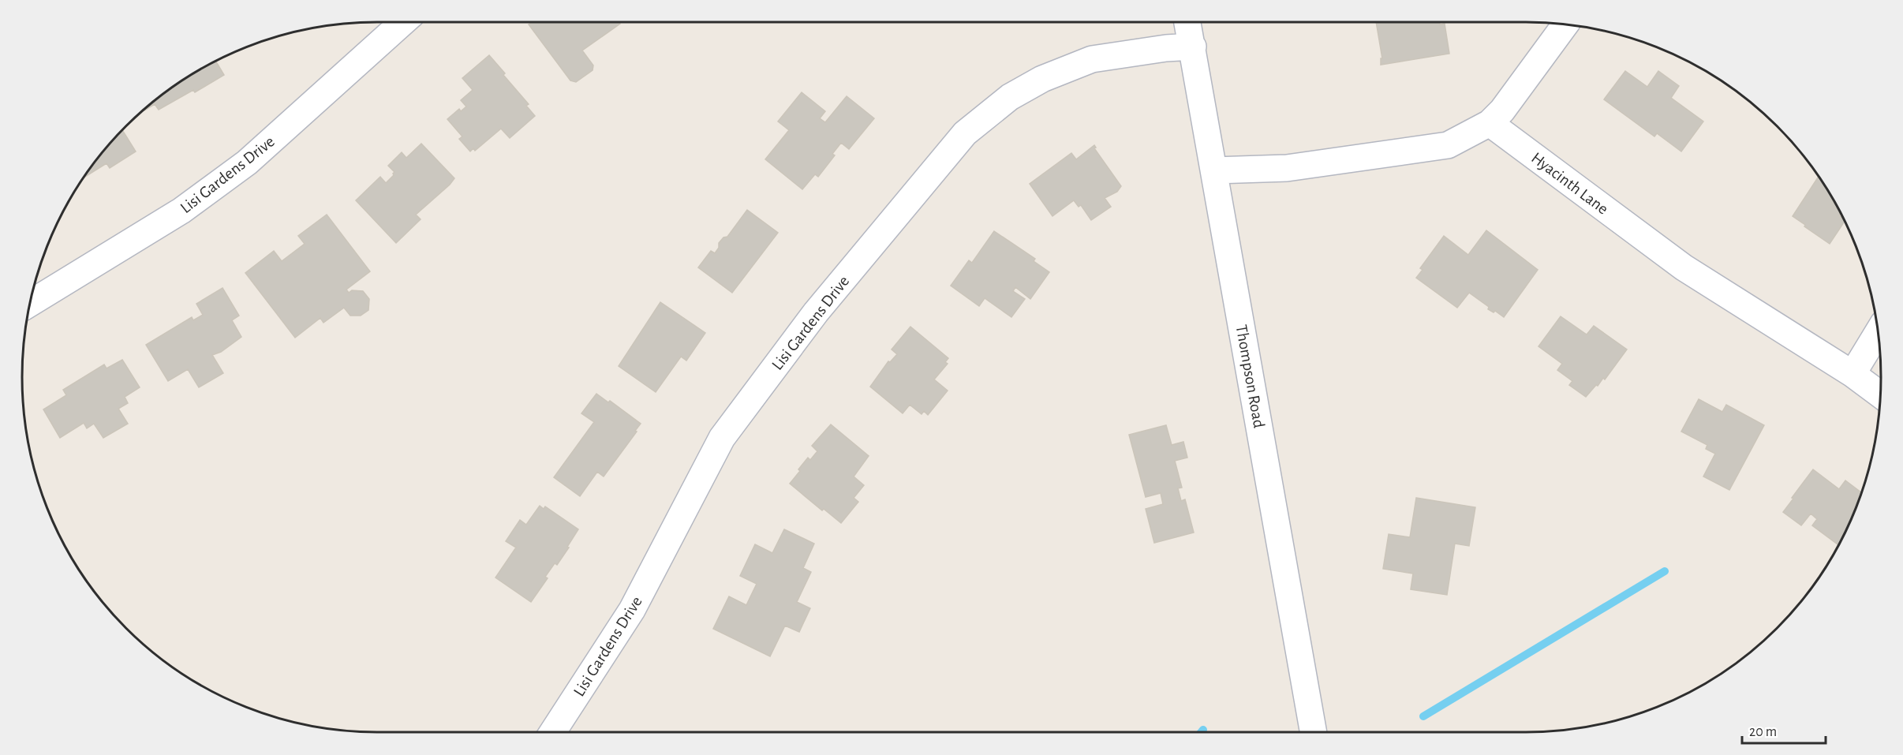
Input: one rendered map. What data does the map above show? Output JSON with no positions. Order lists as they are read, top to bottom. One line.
{"streets":{"street":["Lisi Gardens Drive","Hyacinth Lane","Thompson Road"]},"crossings":[["Lisi Gardens Drive","Thompson Road"]],"scale_bar":"20 m"}
